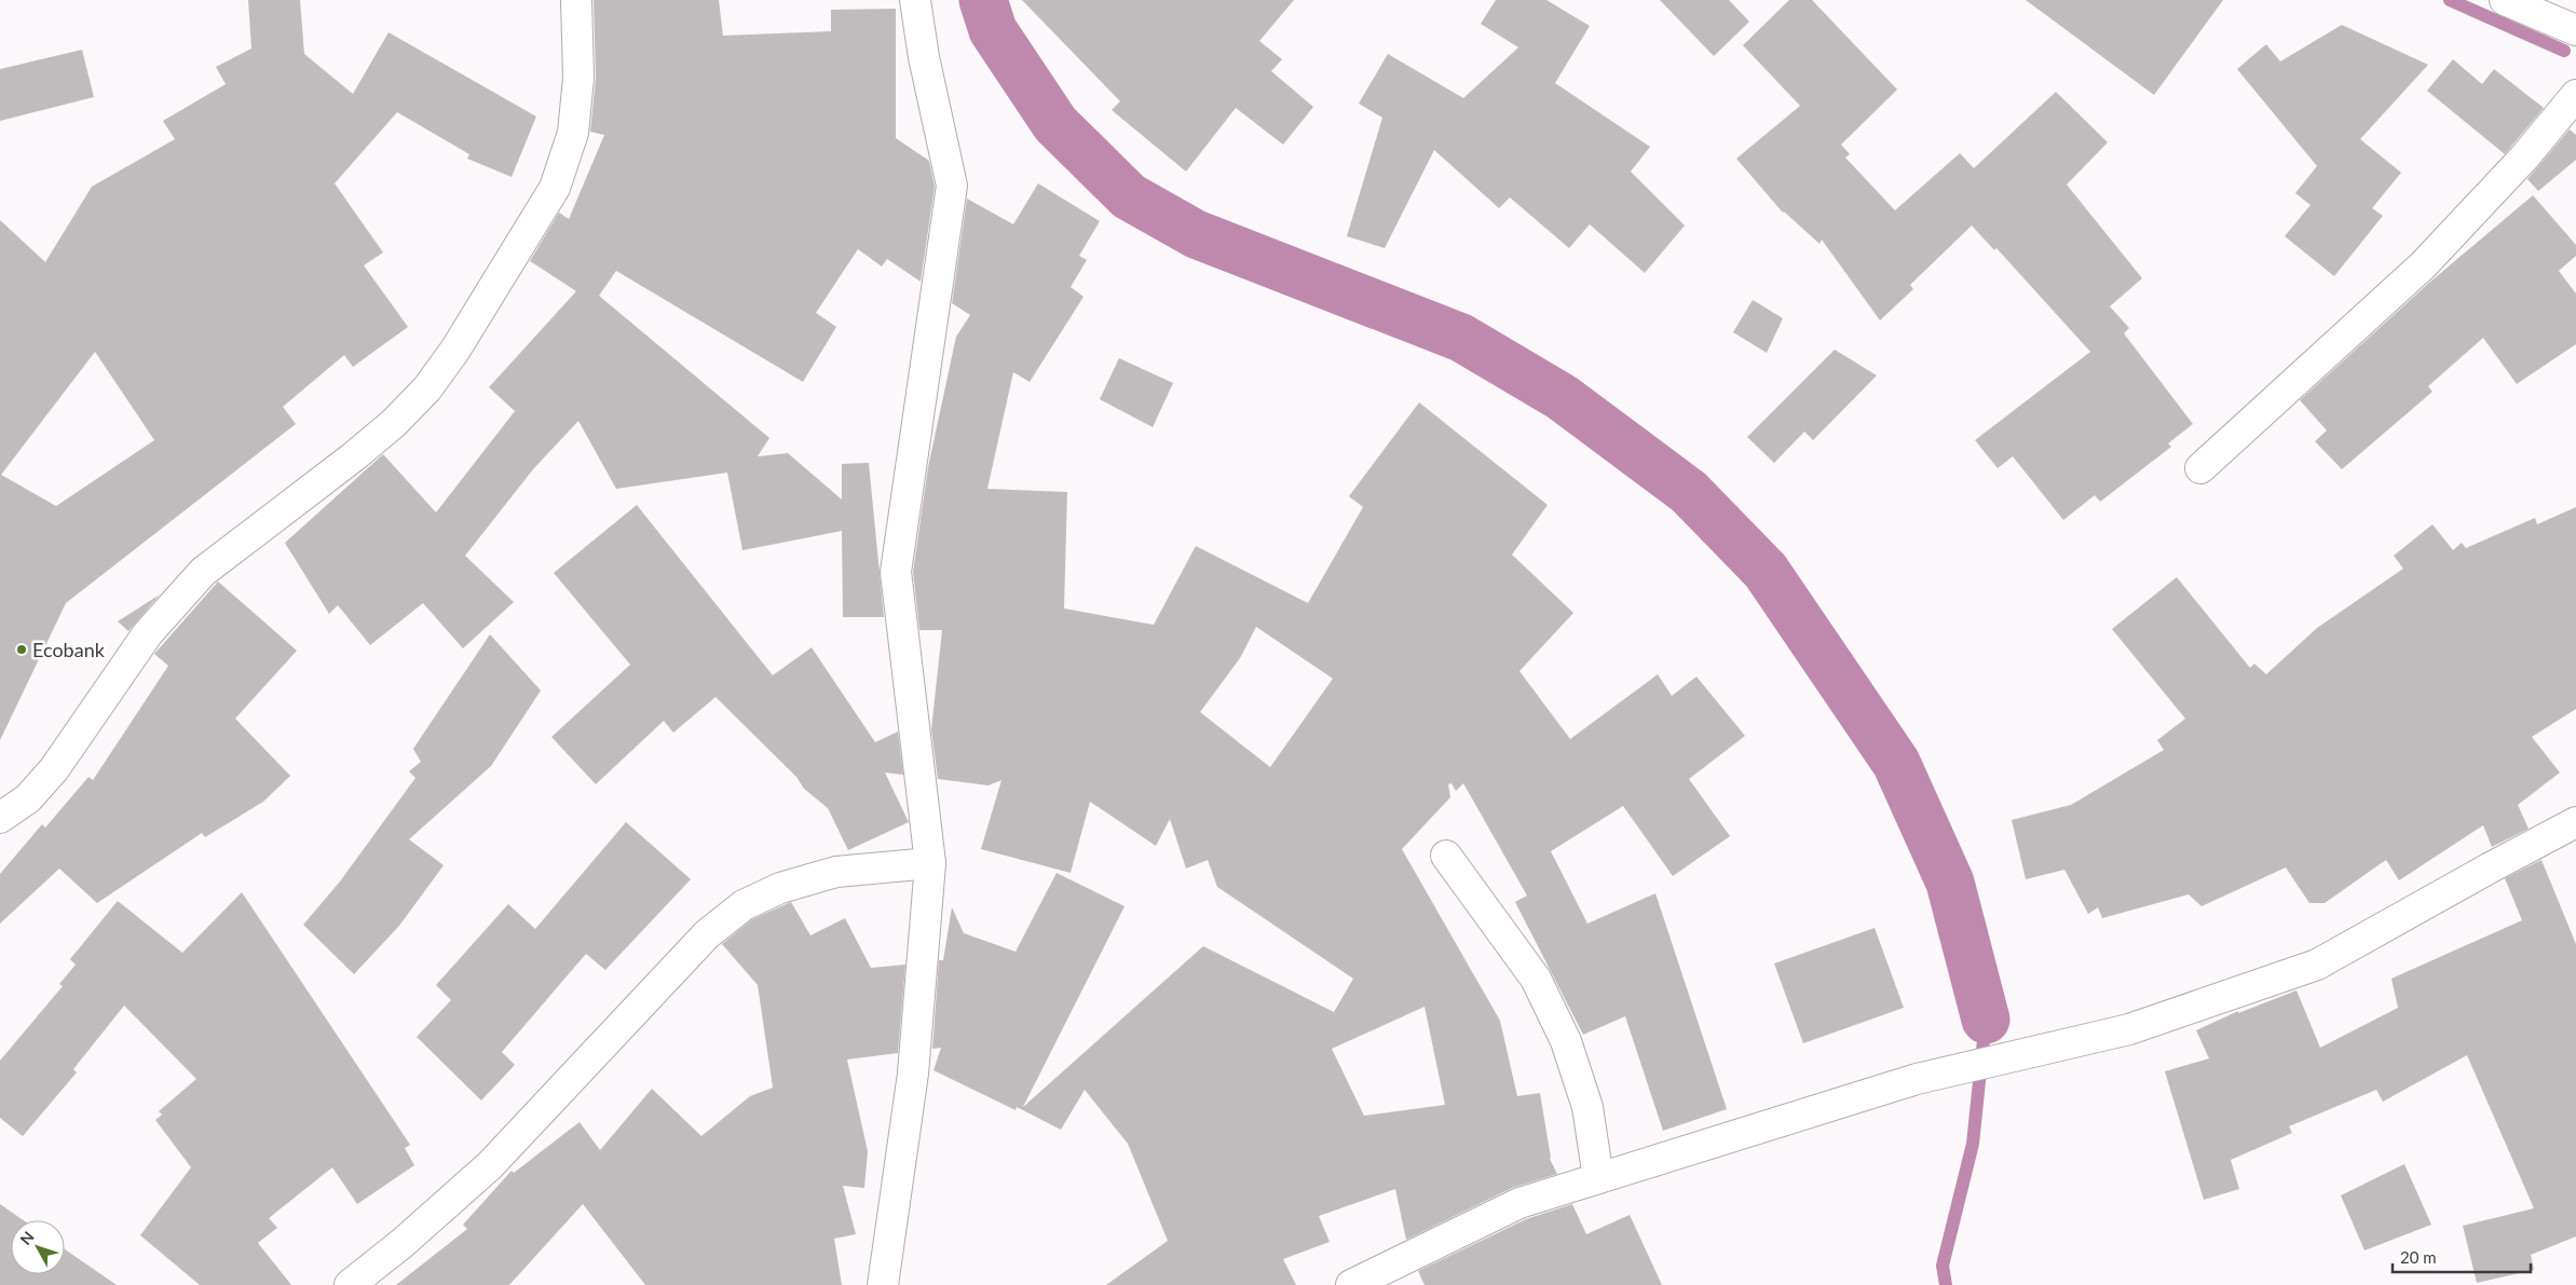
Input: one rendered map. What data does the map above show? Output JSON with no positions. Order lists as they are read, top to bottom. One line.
{"places":["Ecobank"],"scale_bar":"20 m","north":"top left"}
